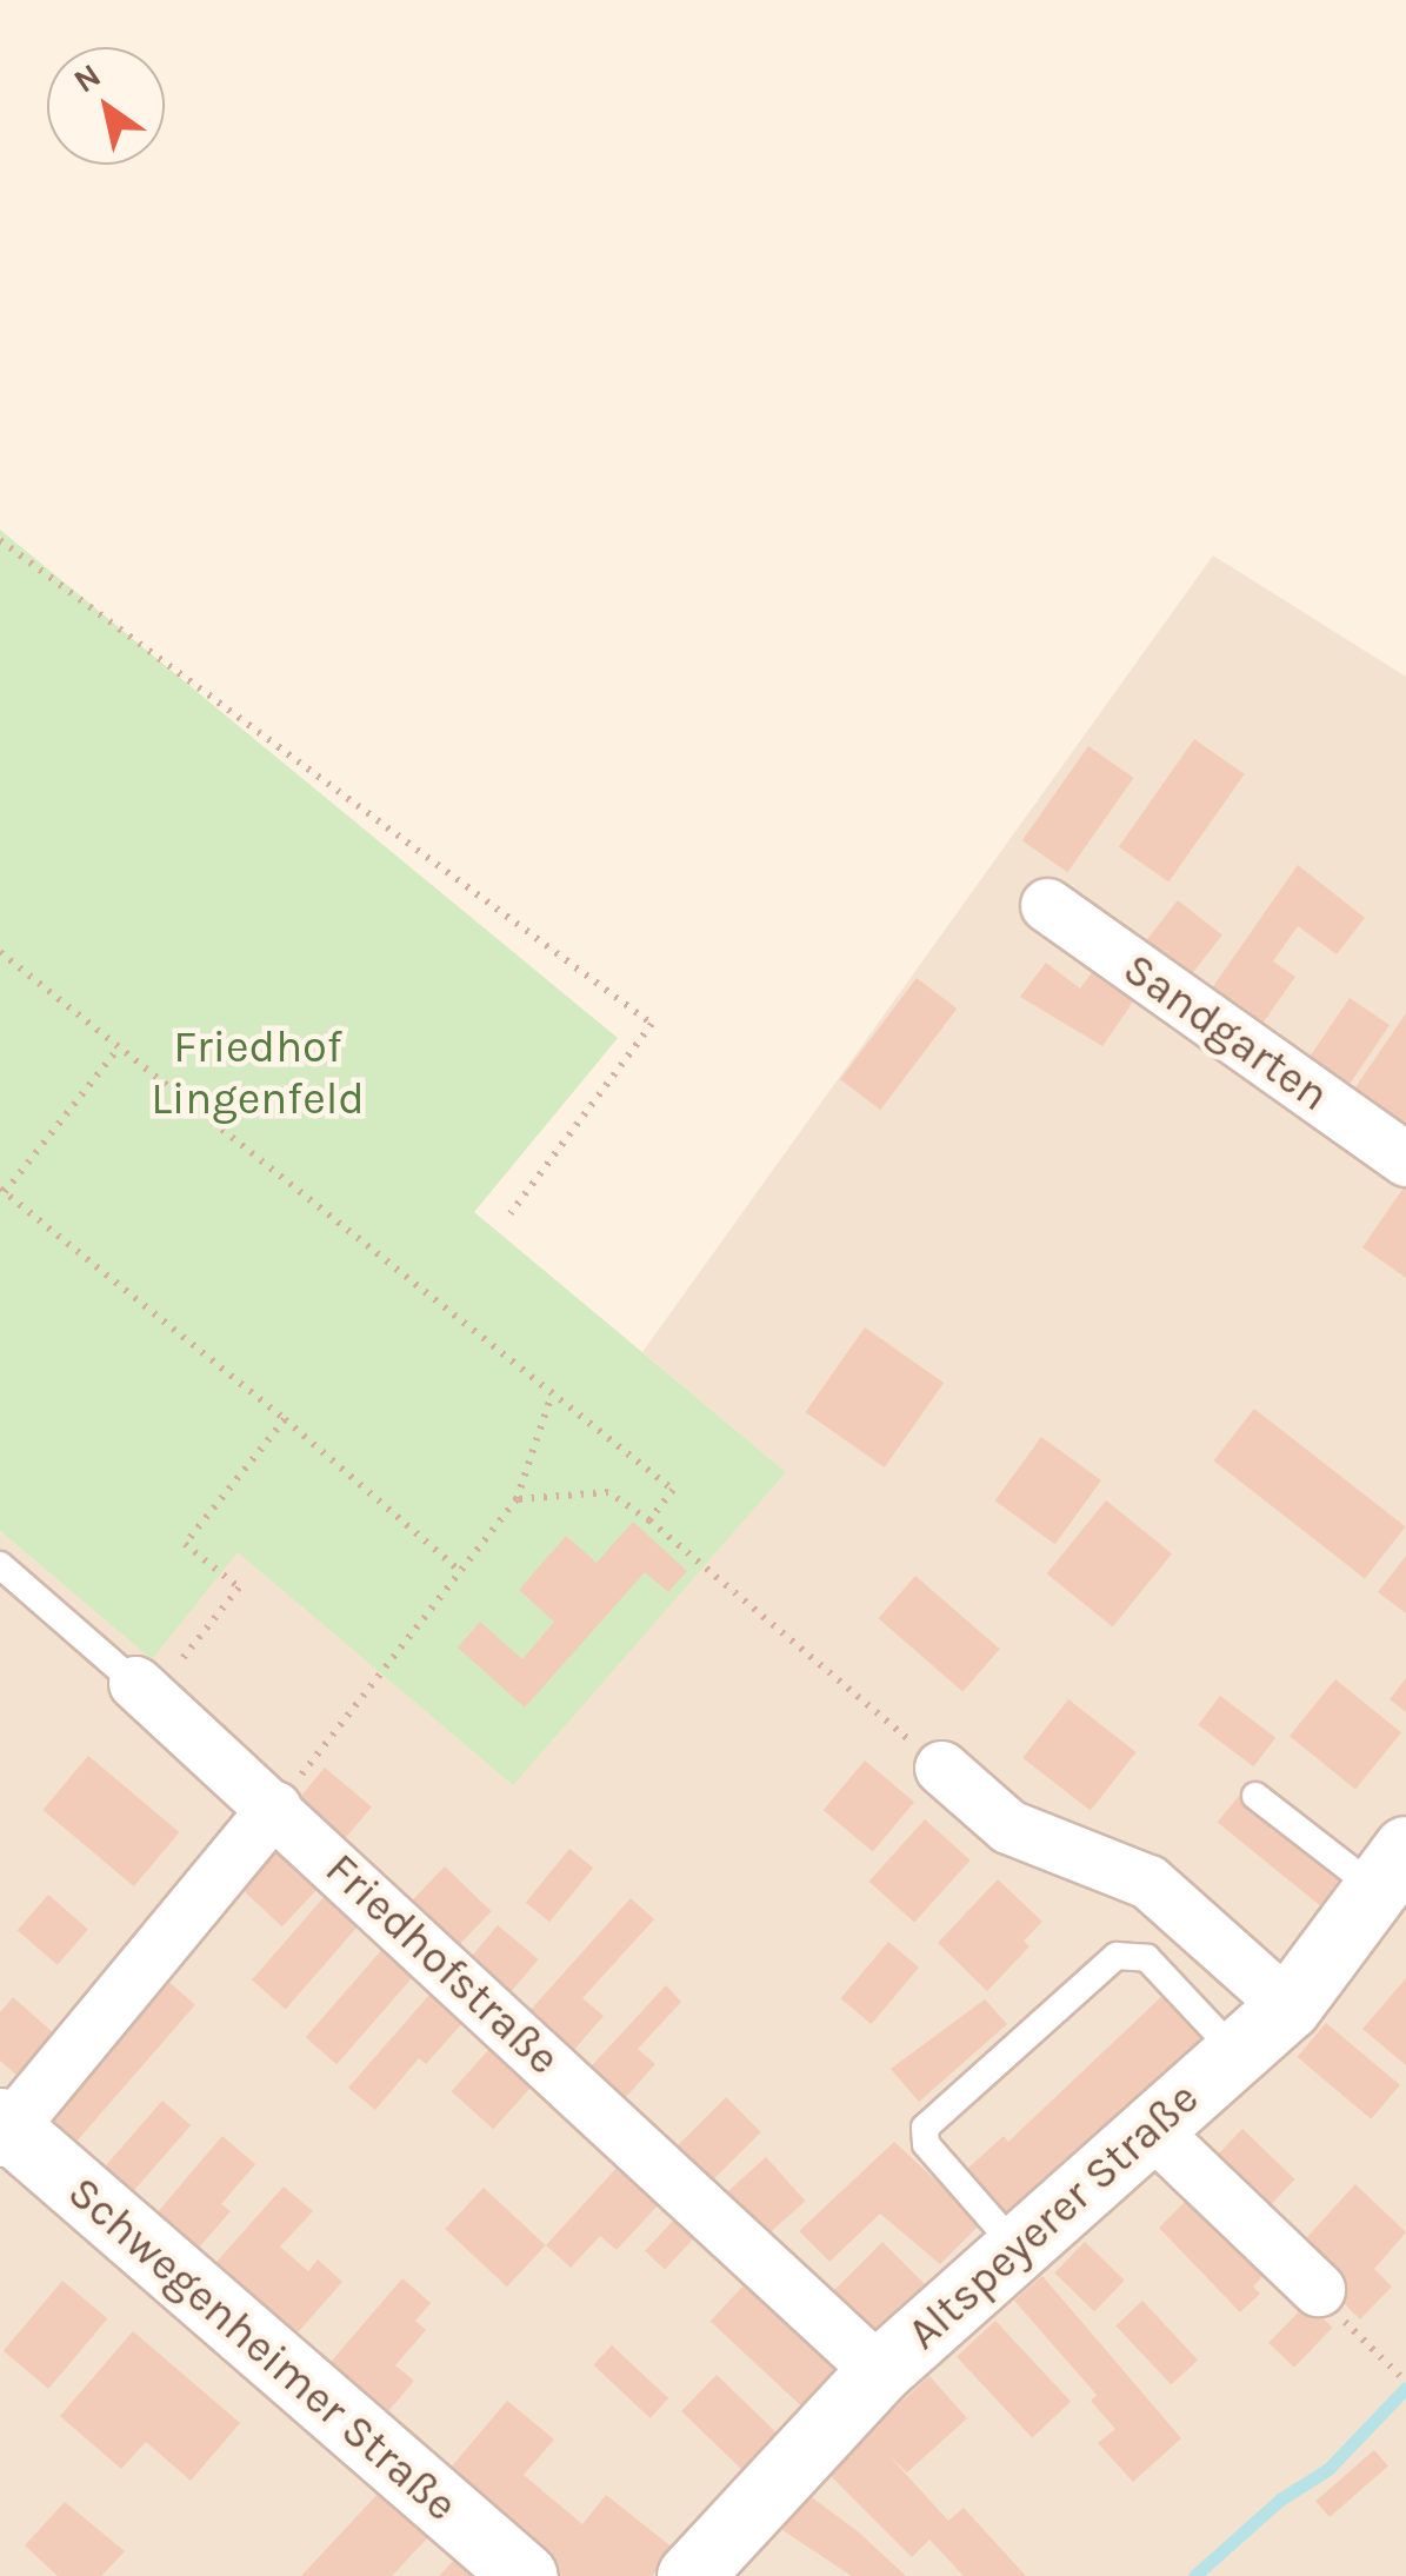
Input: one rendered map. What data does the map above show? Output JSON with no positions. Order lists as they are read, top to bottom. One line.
{"streets":{"main road":["Altspeyerer Straße","Schwegenheimer Straße"],"street":["Sandgarten","Friedhofstraße"]},"crossings":[["Friedhofstraße","Altspeyerer Straße"]],"parks":["Friedhof Lingenfeld"],"north":"top left"}
